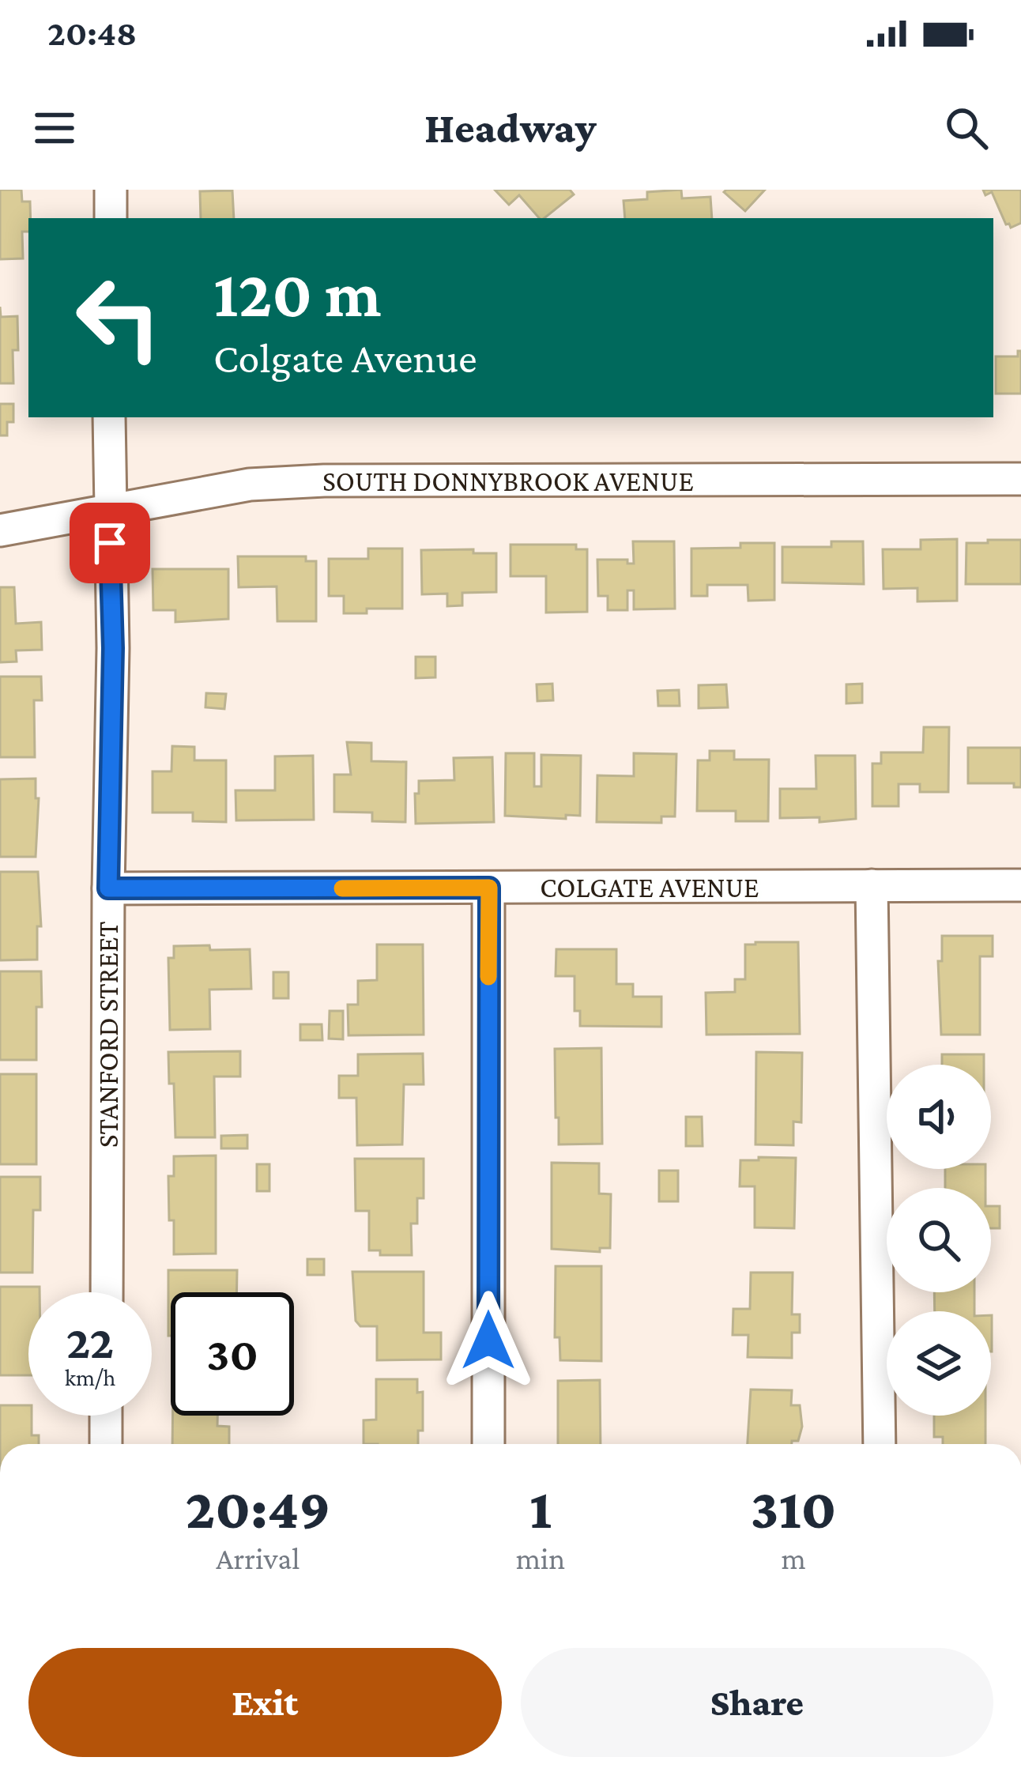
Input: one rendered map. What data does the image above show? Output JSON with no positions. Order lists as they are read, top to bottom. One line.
{"streets":{"street":["SOUTH DONNYBROOK AVENUE","COLGATE AVENUE","STANFORD STREET"]},"crossings":[["SOUTH DONNYBROOK AVENUE","STANFORD STREET"],["COLGATE AVENUE","STANFORD STREET"]],"page":{"status":"20:48","header":"Headway","turn":["120 m","Colgate Avenue"],"speed":"22 km/h","limit":"30","eta":["20:49","Arrival","1","min","310","m"],"buttons":["Exit","Share"]}}
